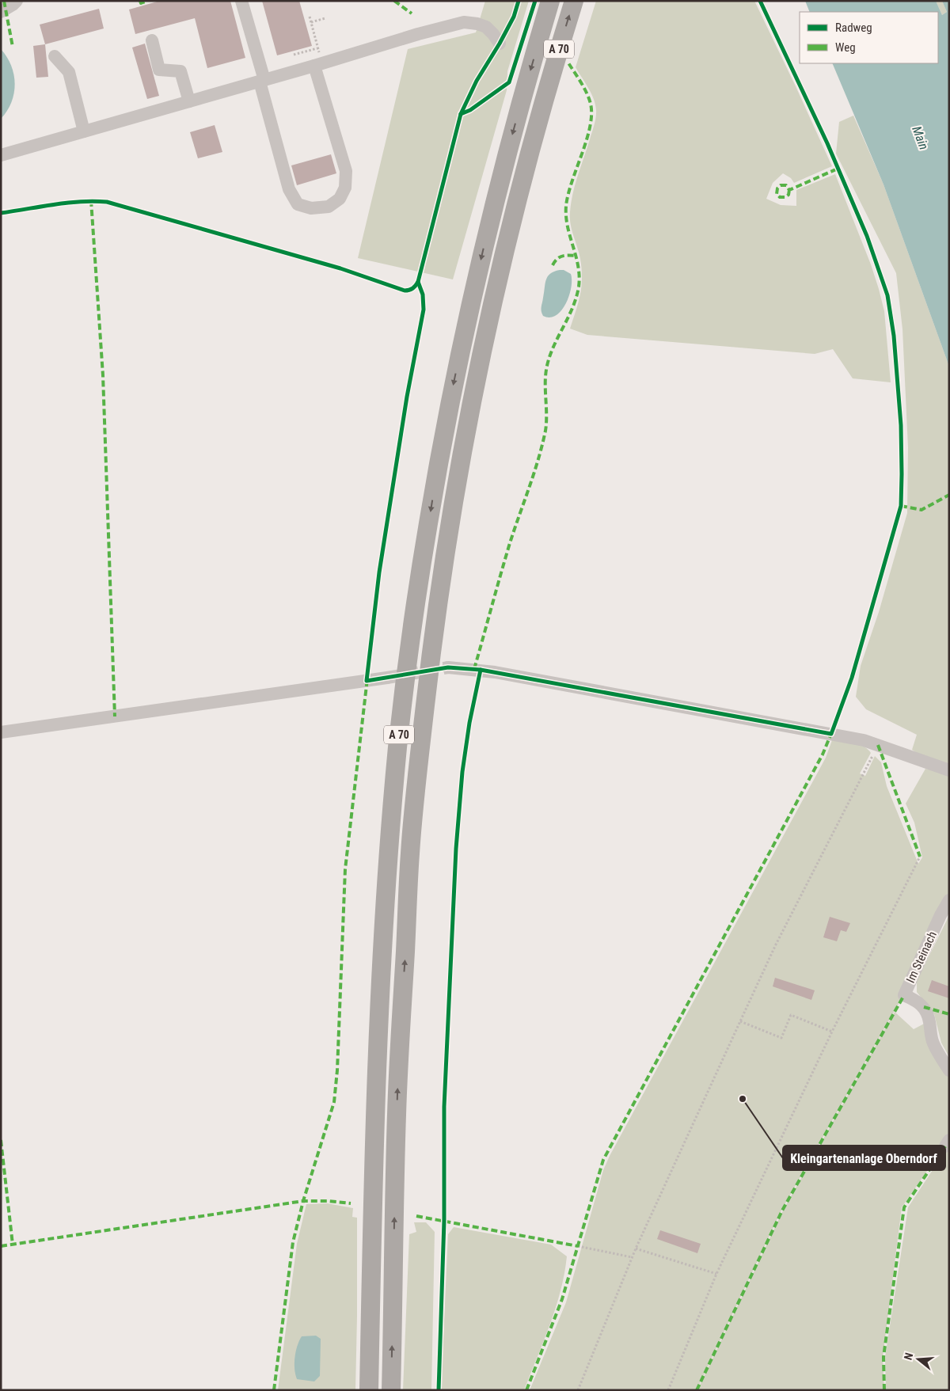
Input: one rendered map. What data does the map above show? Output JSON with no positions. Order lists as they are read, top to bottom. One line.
{"streets":{"highway":["A 70"],"street":["Im Steinach"]},"water":["Main"],"places":["Kleingartenanlage Oberndorf"],"legend":["Radweg","Weg"],"north":"left"}
